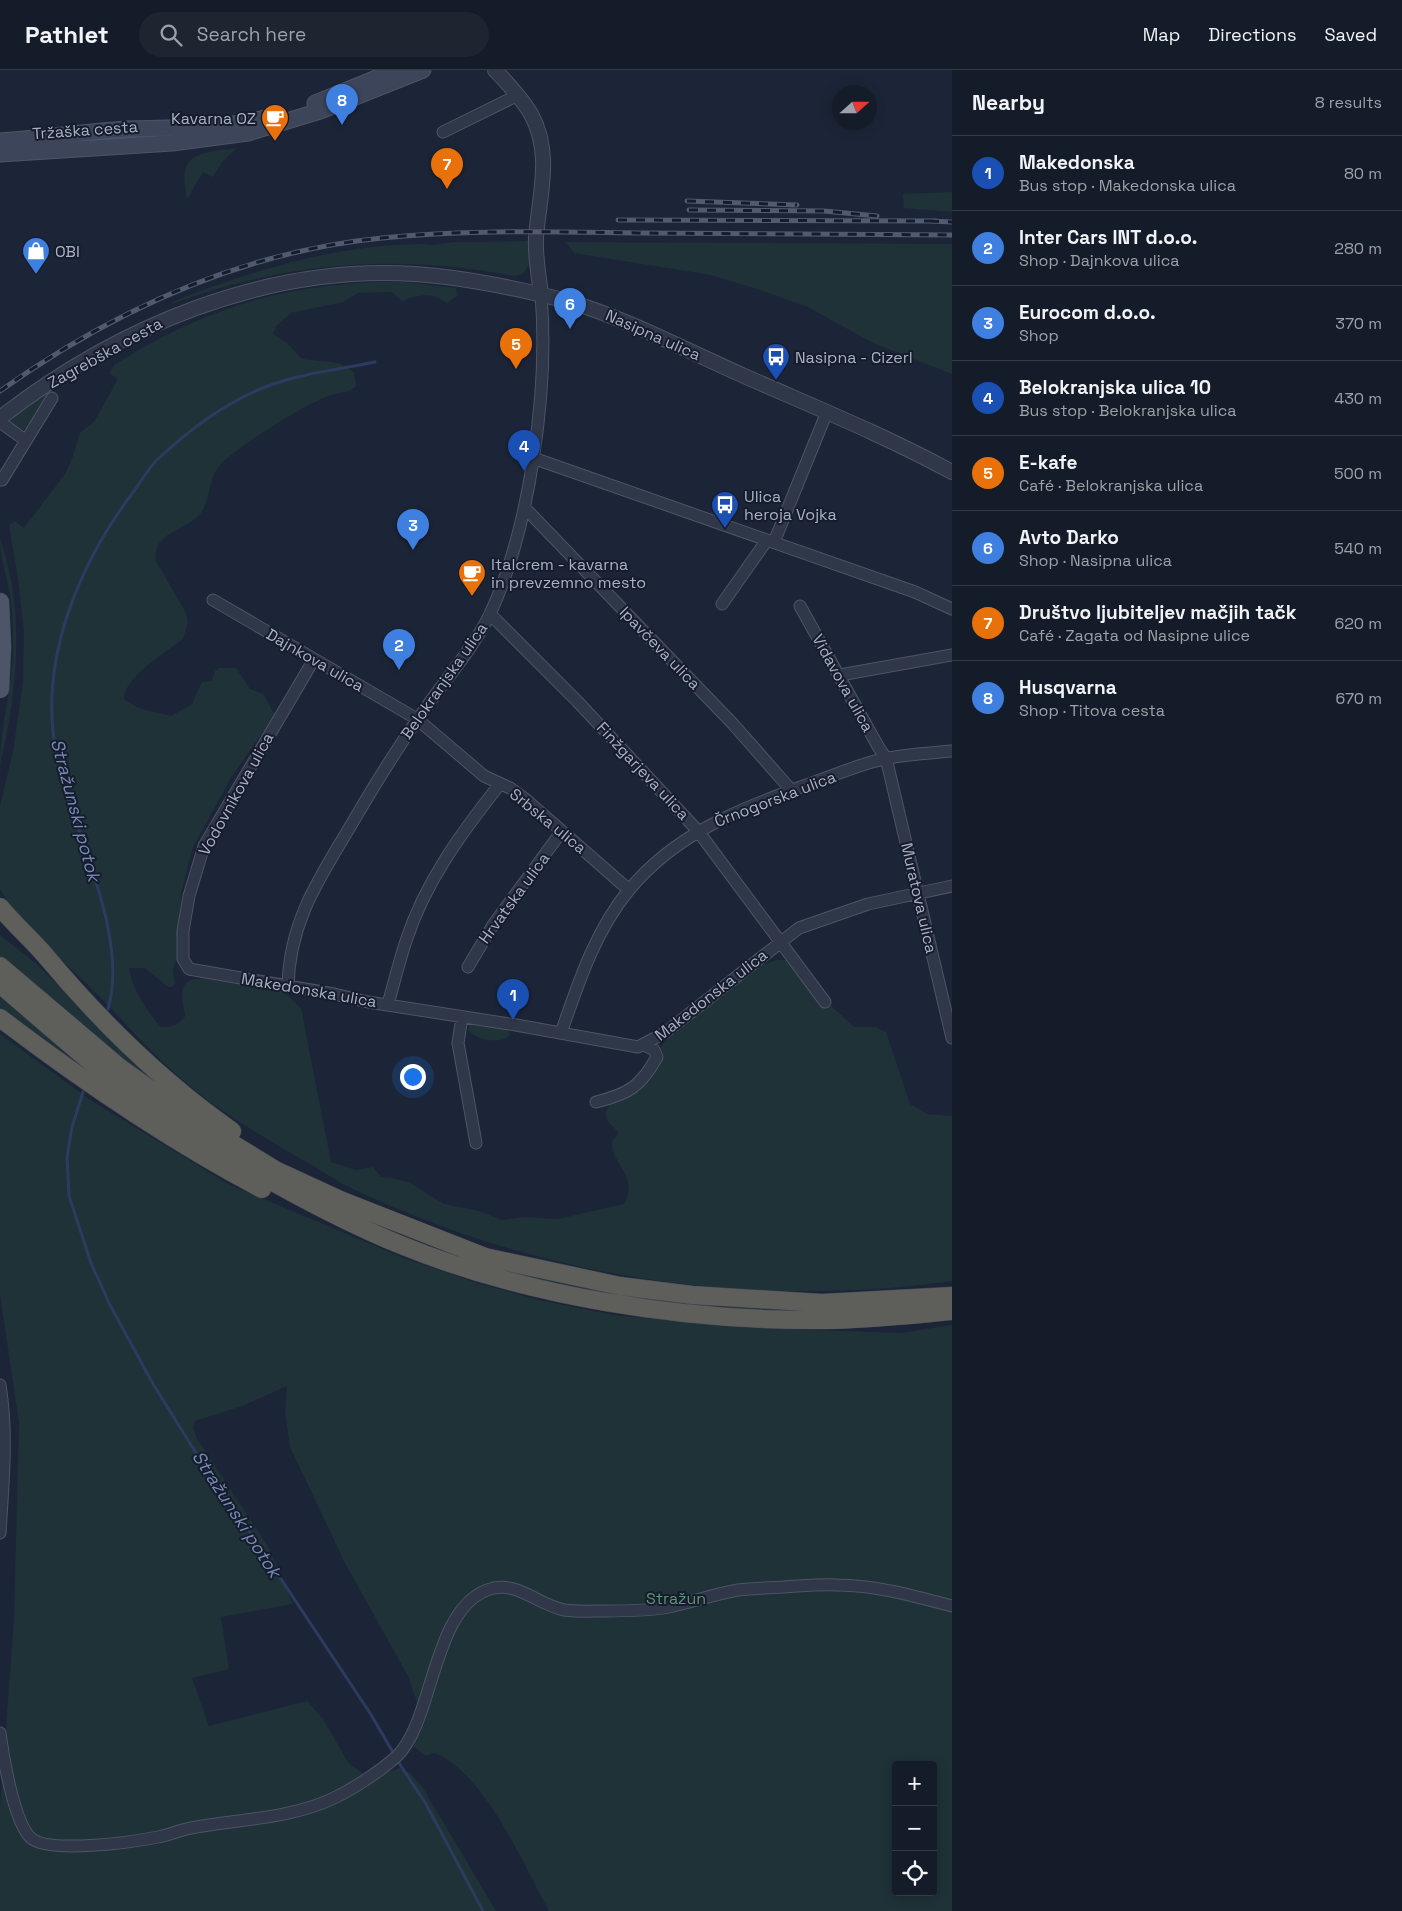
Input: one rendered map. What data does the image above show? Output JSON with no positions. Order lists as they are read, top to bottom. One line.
{"streets":{"main road":["Tržaška cesta"],"street":["Nasipna ulica","Zagrebška cesta","Ipavčeva ulica","Dajnkova ulica","Belokranjska ulica","Vidavova ulica","Finžgarjeva ulica","Vodovnikova ulica","Črnogorska ulica","Srbska ulica","Hrvatska ulica","Muratova ulica","Makedonska ulica"]},"crossings":[["Nasipna ulica","Zagrebška cesta"],["Nasipna ulica","Belokranjska ulica"],["Zagrebška cesta","Belokranjska ulica"],["Ipavčeva ulica","Belokranjska ulica"],["Ipavčeva ulica","Črnogorska ulica"],["Dajnkova ulica","Belokranjska ulica"],["Dajnkova ulica","Vodovnikova ulica"],["Dajnkova ulica","Srbska ulica"],["Belokranjska ulica","Finžgarjeva ulica"],["Belokranjska ulica","Srbska ulica"],["Belokranjska ulica","Makedonska ulica"],["Vidavova ulica","Črnogorska ulica"],["Vidavova ulica","Muratova ulica"],["Finžgarjeva ulica","Črnogorska ulica"],["Finžgarjeva ulica","Makedonska ulica"],["Vodovnikova ulica","Makedonska ulica"],["Črnogorska ulica","Srbska ulica"],["Črnogorska ulica","Muratova ulica"],["Črnogorska ulica","Makedonska ulica"],["Srbska ulica","Hrvatska ulica"],["Muratova ulica","Makedonska ulica"]],"water":["Stražunski potok"],"parks":["Stražun"],"places":{"cafe":["Kavarna OZ","Italcrem - kavarna in prevzemno mesto"],"shop":["OBI"],"bus stop":["Nasipna - Cizerl","Ulica heroja Vojka"]},"north":"right","page":{"header":"Pathlet","search":"Search here","nav":["Map","Directions","Saved"],"heading":["Nearby","8 results"],"pins":["8","7","6","5","4","3","2","1"],"list":[{"mark":"1","name":"Makedonska","note":"Bus stop · Makedonska ulica","value":"80 m"},{"mark":"2","name":"Inter Cars INT d.o.o.","note":"Shop · Dajnkova ulica","value":"280 m"},{"mark":"3","name":"Eurocom d.o.o.","note":"Shop","value":"370 m"},{"mark":"4","name":"Belokranjska ulica 10","note":"Bus stop · Belokranjska ulica","value":"430 m"},{"mark":"5","name":"E-kafe","note":"Café · Belokranjska ulica","value":"500 m"},{"mark":"6","name":"Avto Darko","note":"Shop · Nasipna ulica","value":"540 m"},{"mark":"7","name":"Društvo ljubiteljev mačjih tačk","note":"Café · Zagata od Nasipne ulice","value":"620 m"},{"mark":"8","name":"Husqvarna","note":"Shop · Titova cesta","value":"670 m"}],"map_buttons":["+","−"]}}
